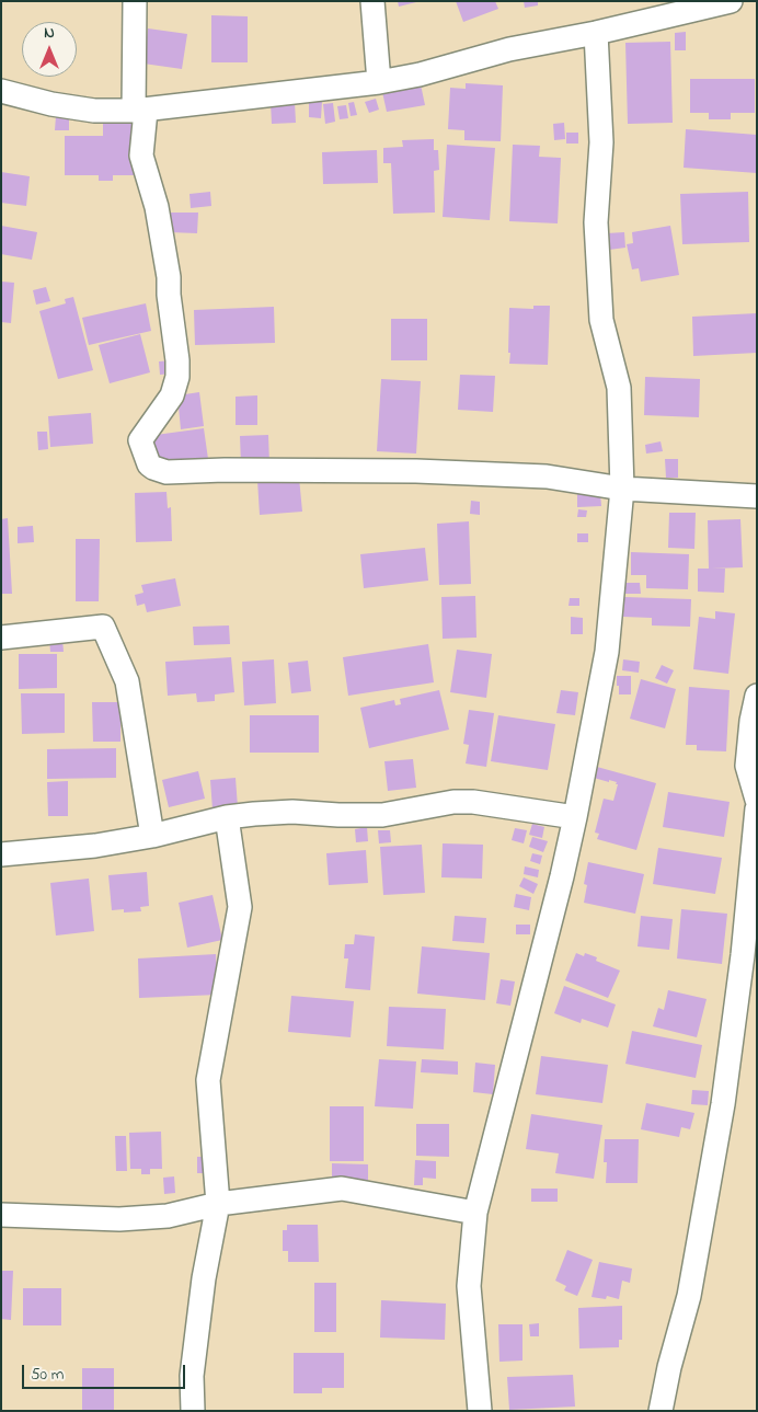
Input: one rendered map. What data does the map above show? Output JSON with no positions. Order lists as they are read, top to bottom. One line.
{"scale_bar":"50 m","north":"top"}
